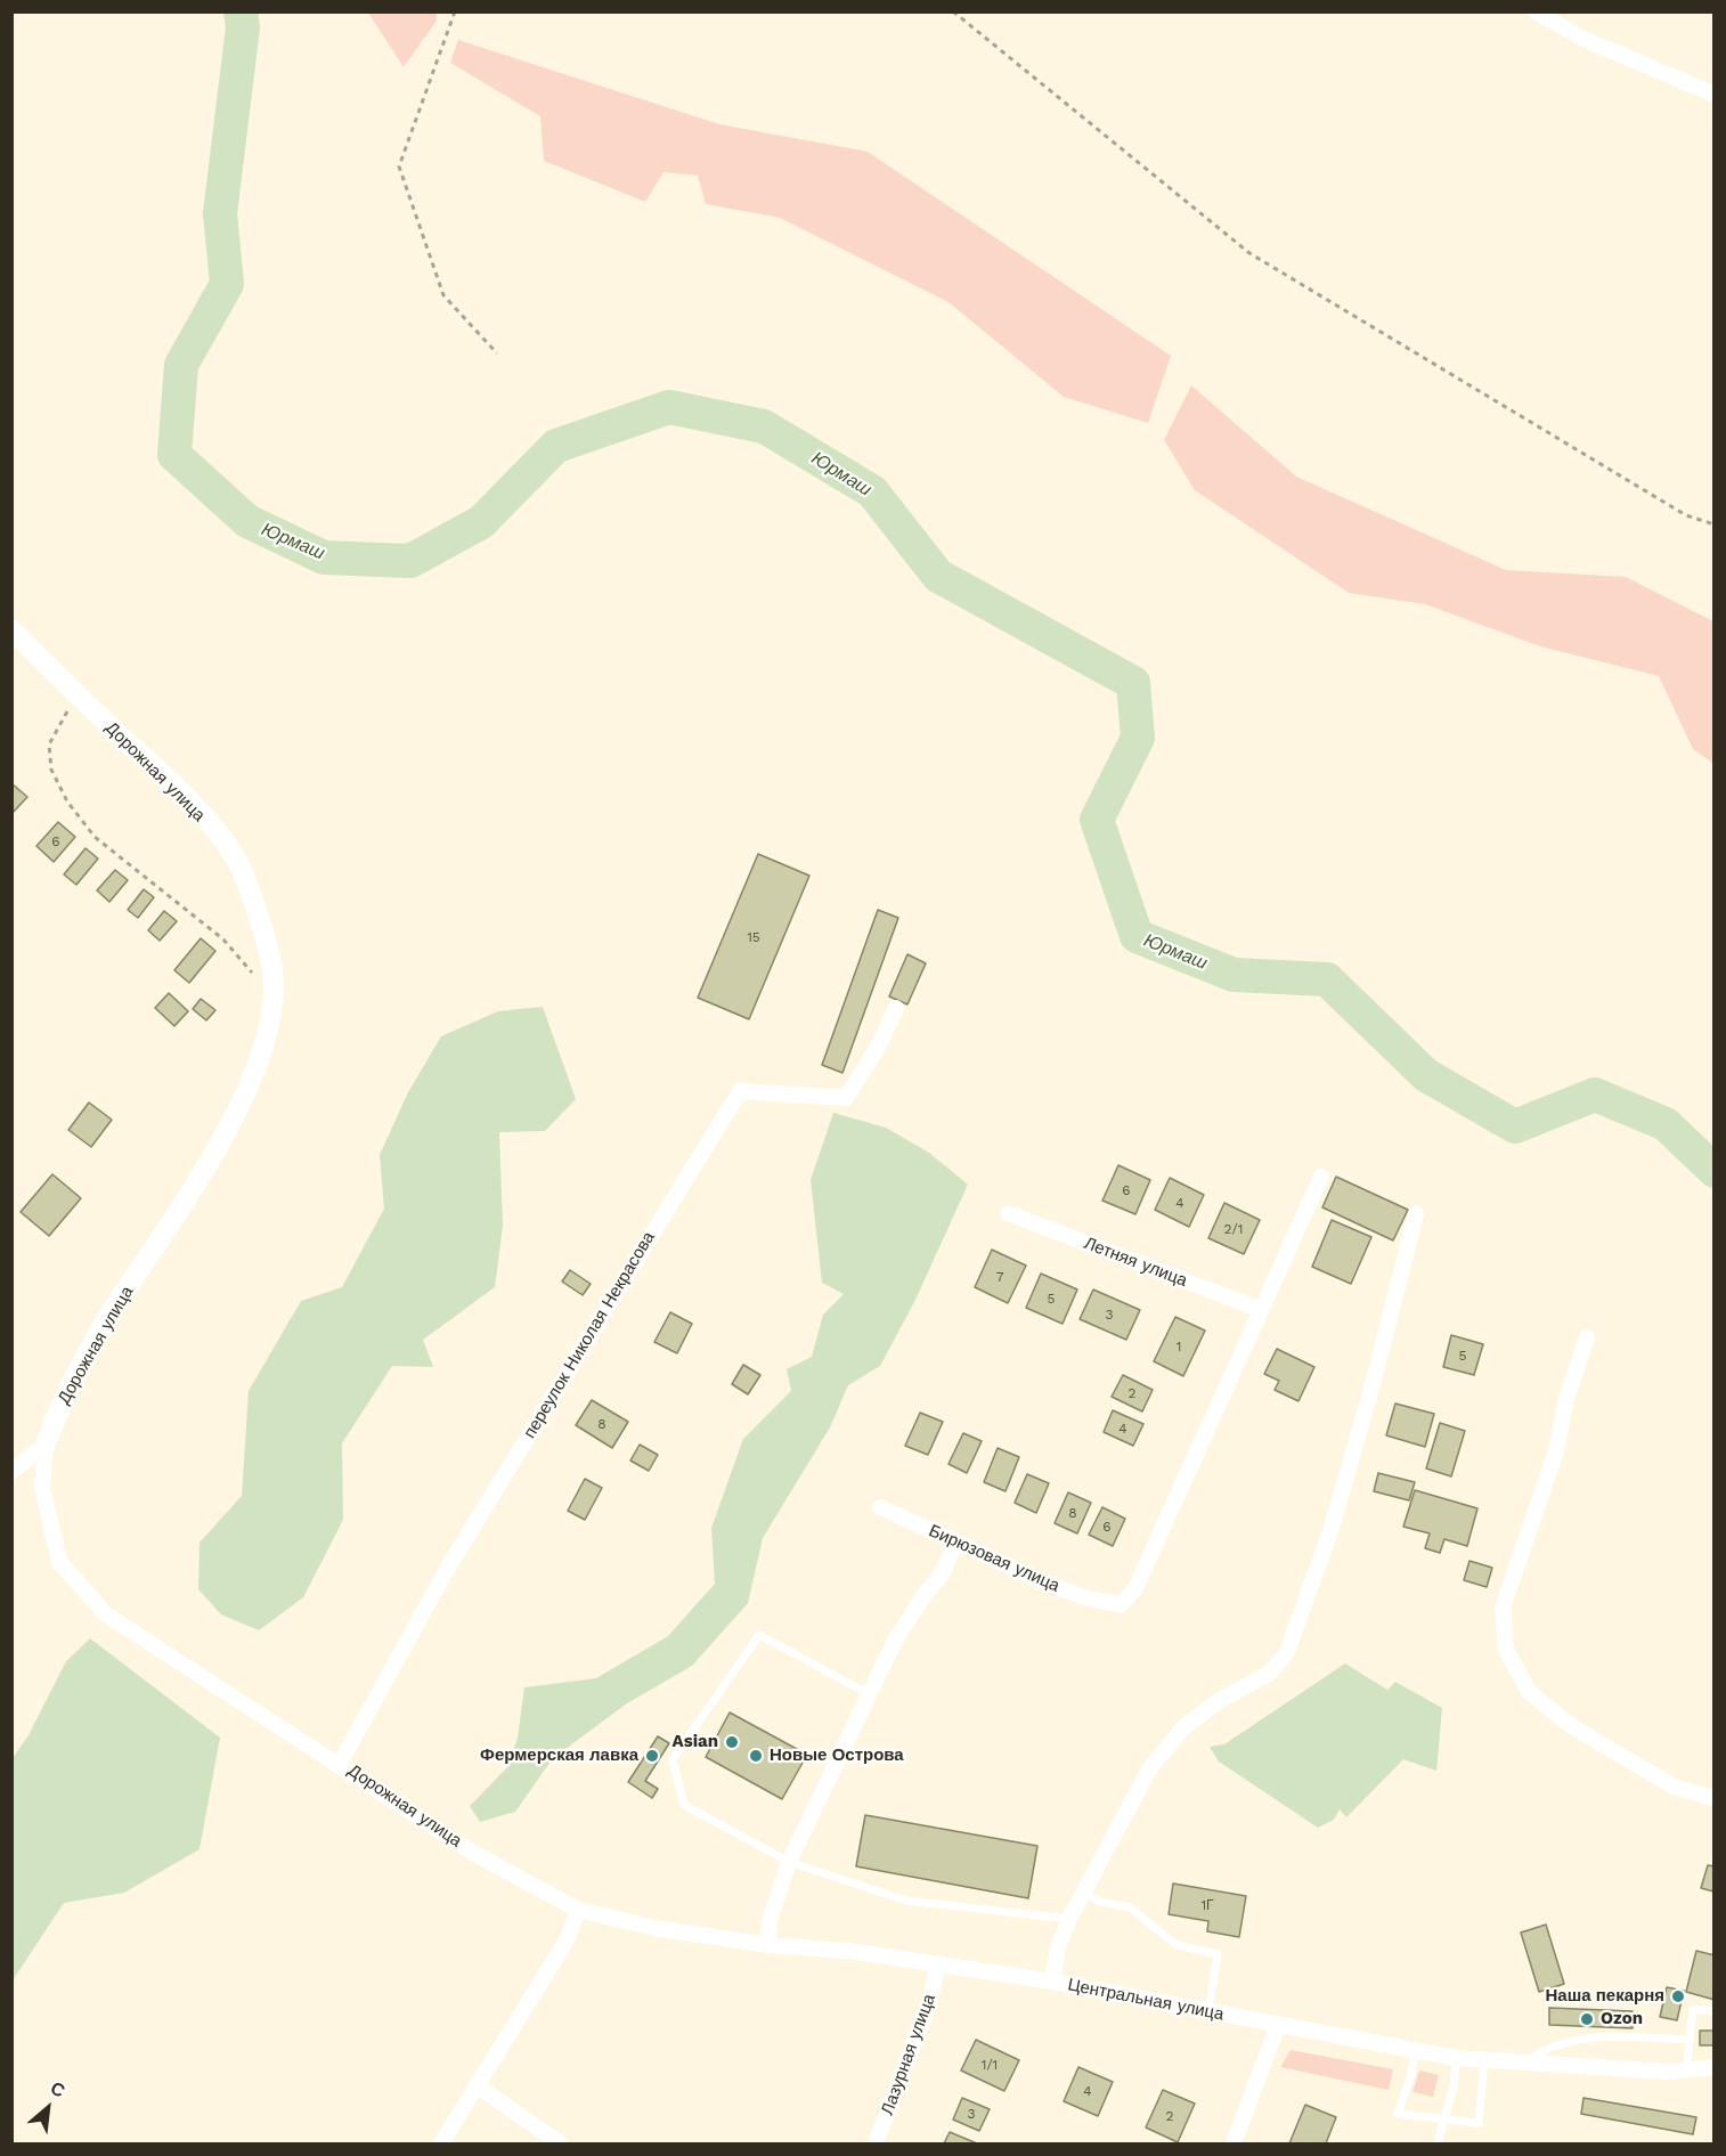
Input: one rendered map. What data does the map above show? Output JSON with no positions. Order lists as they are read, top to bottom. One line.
{"streets":{"street":["Дорожная улица","Летняя улица","переулок Николая Некрасова","Бирюзовая улица","Центральная улица","Лазурная улица"]},"crossings":[["Дорожная улица","переулок Николая Некрасова"],["Дорожная улица","Центральная улица"],["Летняя улица","Бирюзовая улица"],["Центральная улица","Лазурная улица"]],"water":["Юрмаш"],"places":["Asian","Фермерская лавка","Новые Острова","Наша пекарня","Ozon"],"house_numbers":["6","15","6","4","2/1","7","5","3","1","5","2","8","4","8","6","1Г","1/1","4","3","2"],"north":"top right"}
